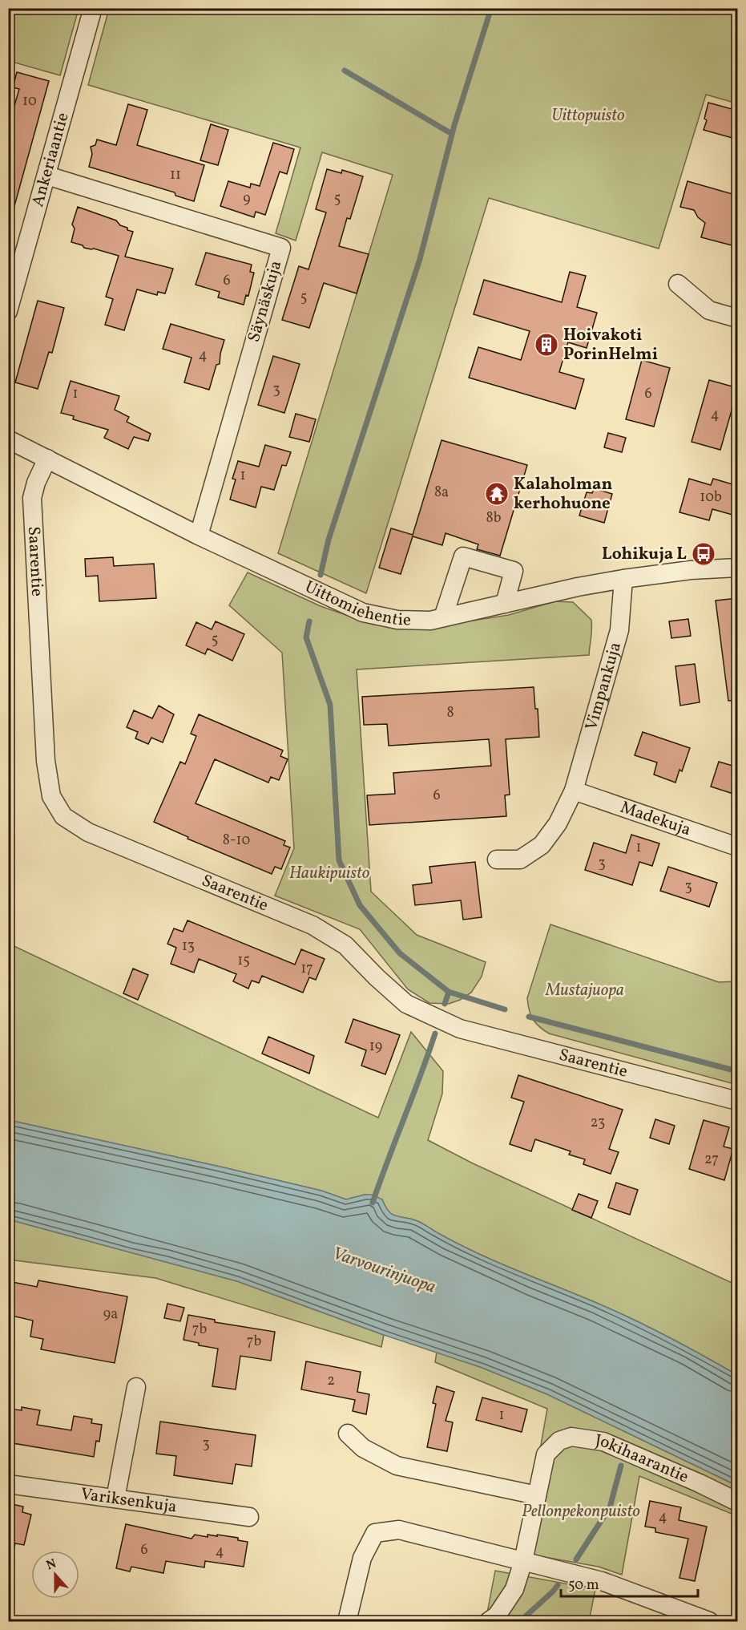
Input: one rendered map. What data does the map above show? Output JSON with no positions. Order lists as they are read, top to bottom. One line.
{"streets":{"street":["Ankeriaantie","Säynäskuja","Saarentie","Uittomiehentie","Vimpankuja","Madekuja","Jokihaarantie","Variksenkuja"]},"crossings":[["Ankeriaantie","Säynäskuja"],["Säynäskuja","Uittomiehentie"],["Saarentie","Uittomiehentie"],["Uittomiehentie","Vimpankuja"],["Vimpankuja","Madekuja"]],"water":["Varvourinjuopa"],"parks":["Uittopuisto","Haukipuisto","Mustajuopa","Pellonpekonpuisto"],"places":{"building":["Hoivakoti PorinHelmi"],"temple":["Kalaholman kerhohuone"],"bus stop":["Lohikuja L"]},"house_numbers":["10","11","9","5","6","5","4","3","1","6","4","1","8a","10b","8b","5","8","6","8-10","1","3","3","13","15","17","19","23","27","9a","7b","7b","2","1","3","4","6","4"],"scale_bar":"50 m","north":"top"}
